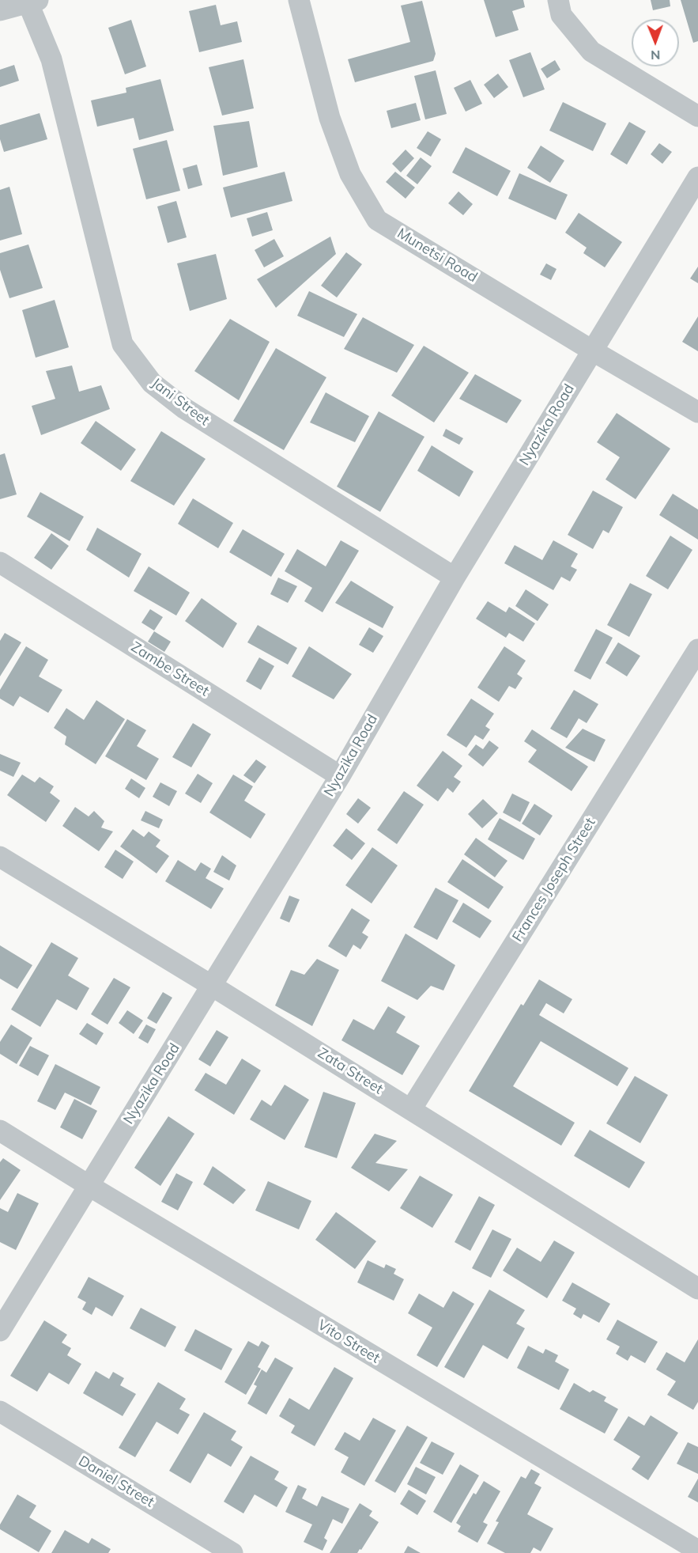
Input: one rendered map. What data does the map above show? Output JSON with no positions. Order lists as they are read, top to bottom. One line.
{"streets":{"street":["Munetsi Road","Jani Street","Nyazika Road","Zambe Street","Frances Joseph Street","Zata Street","Vito Street","Daniel Street"]},"crossings":[["Munetsi Road","Nyazika Road"],["Jani Street","Nyazika Road"],["Nyazika Road","Zambe Street"],["Nyazika Road","Zata Street"],["Nyazika Road","Vito Street"],["Frances Joseph Street","Zata Street"]],"north":"bottom"}
